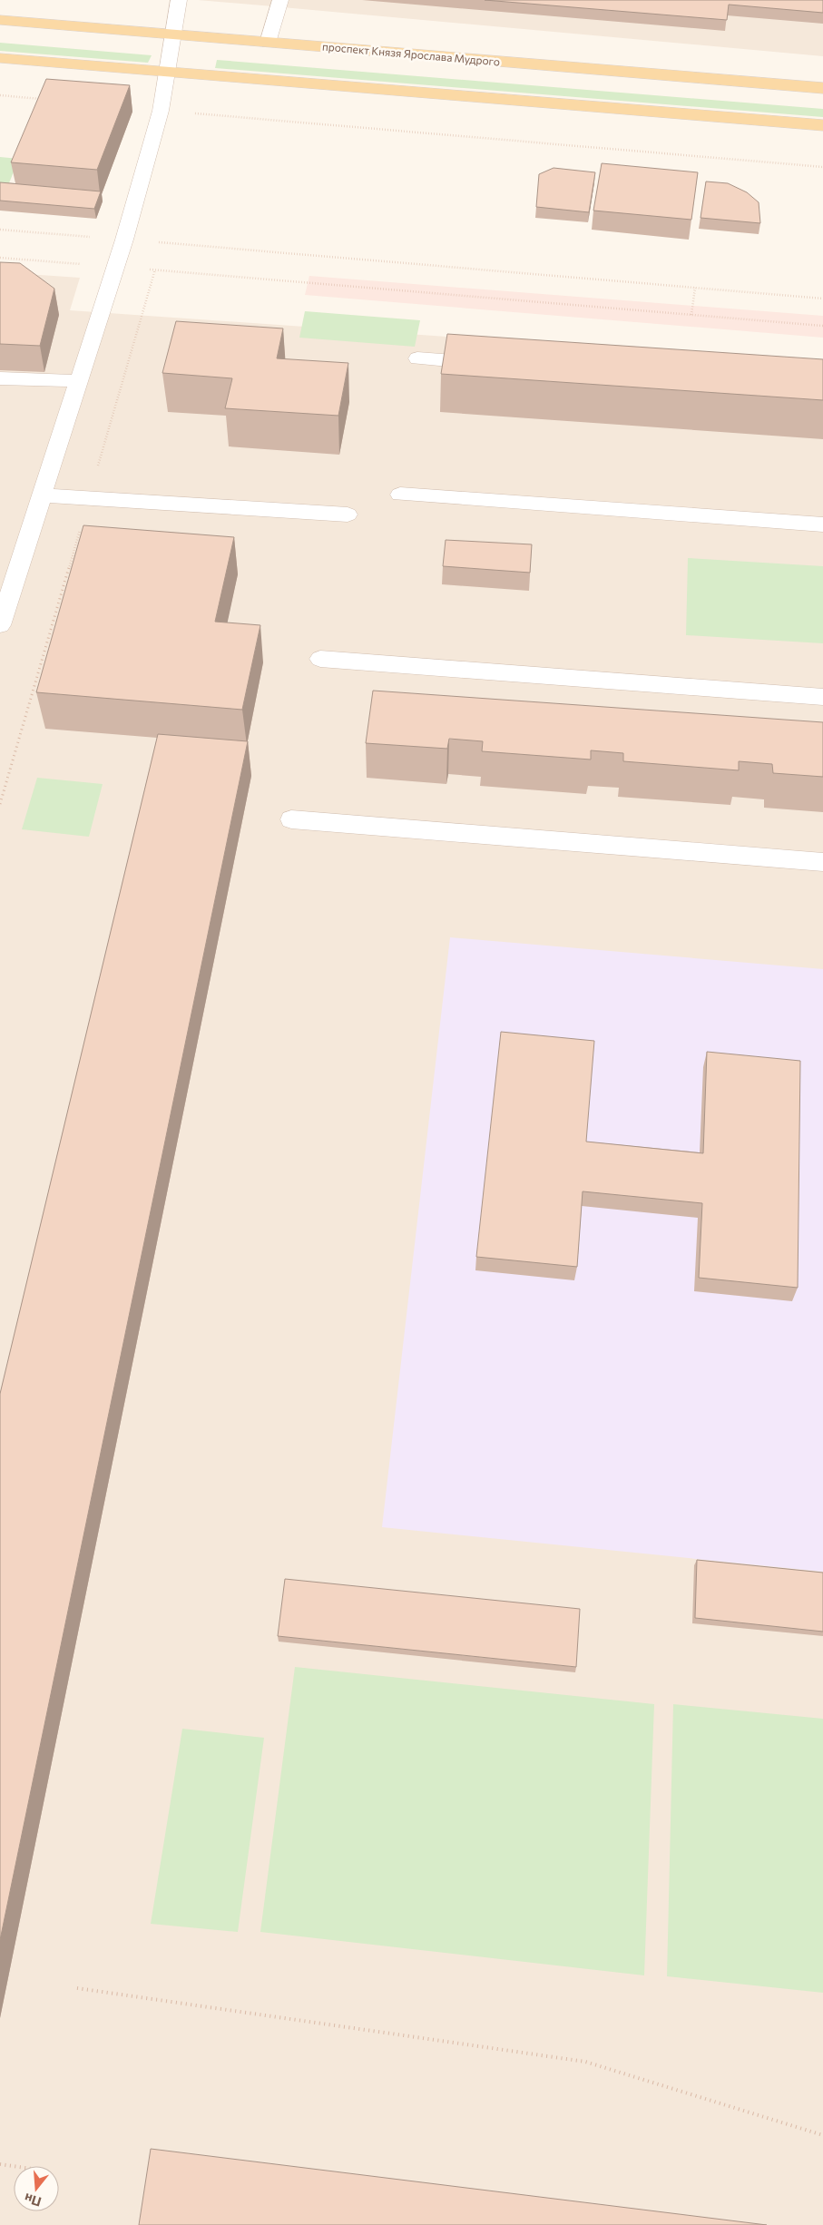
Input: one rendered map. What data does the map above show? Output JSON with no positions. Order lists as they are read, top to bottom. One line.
{"streets":{"main road":["проспект Князя Ярослава Мудрого"]},"north":"bottom"}
